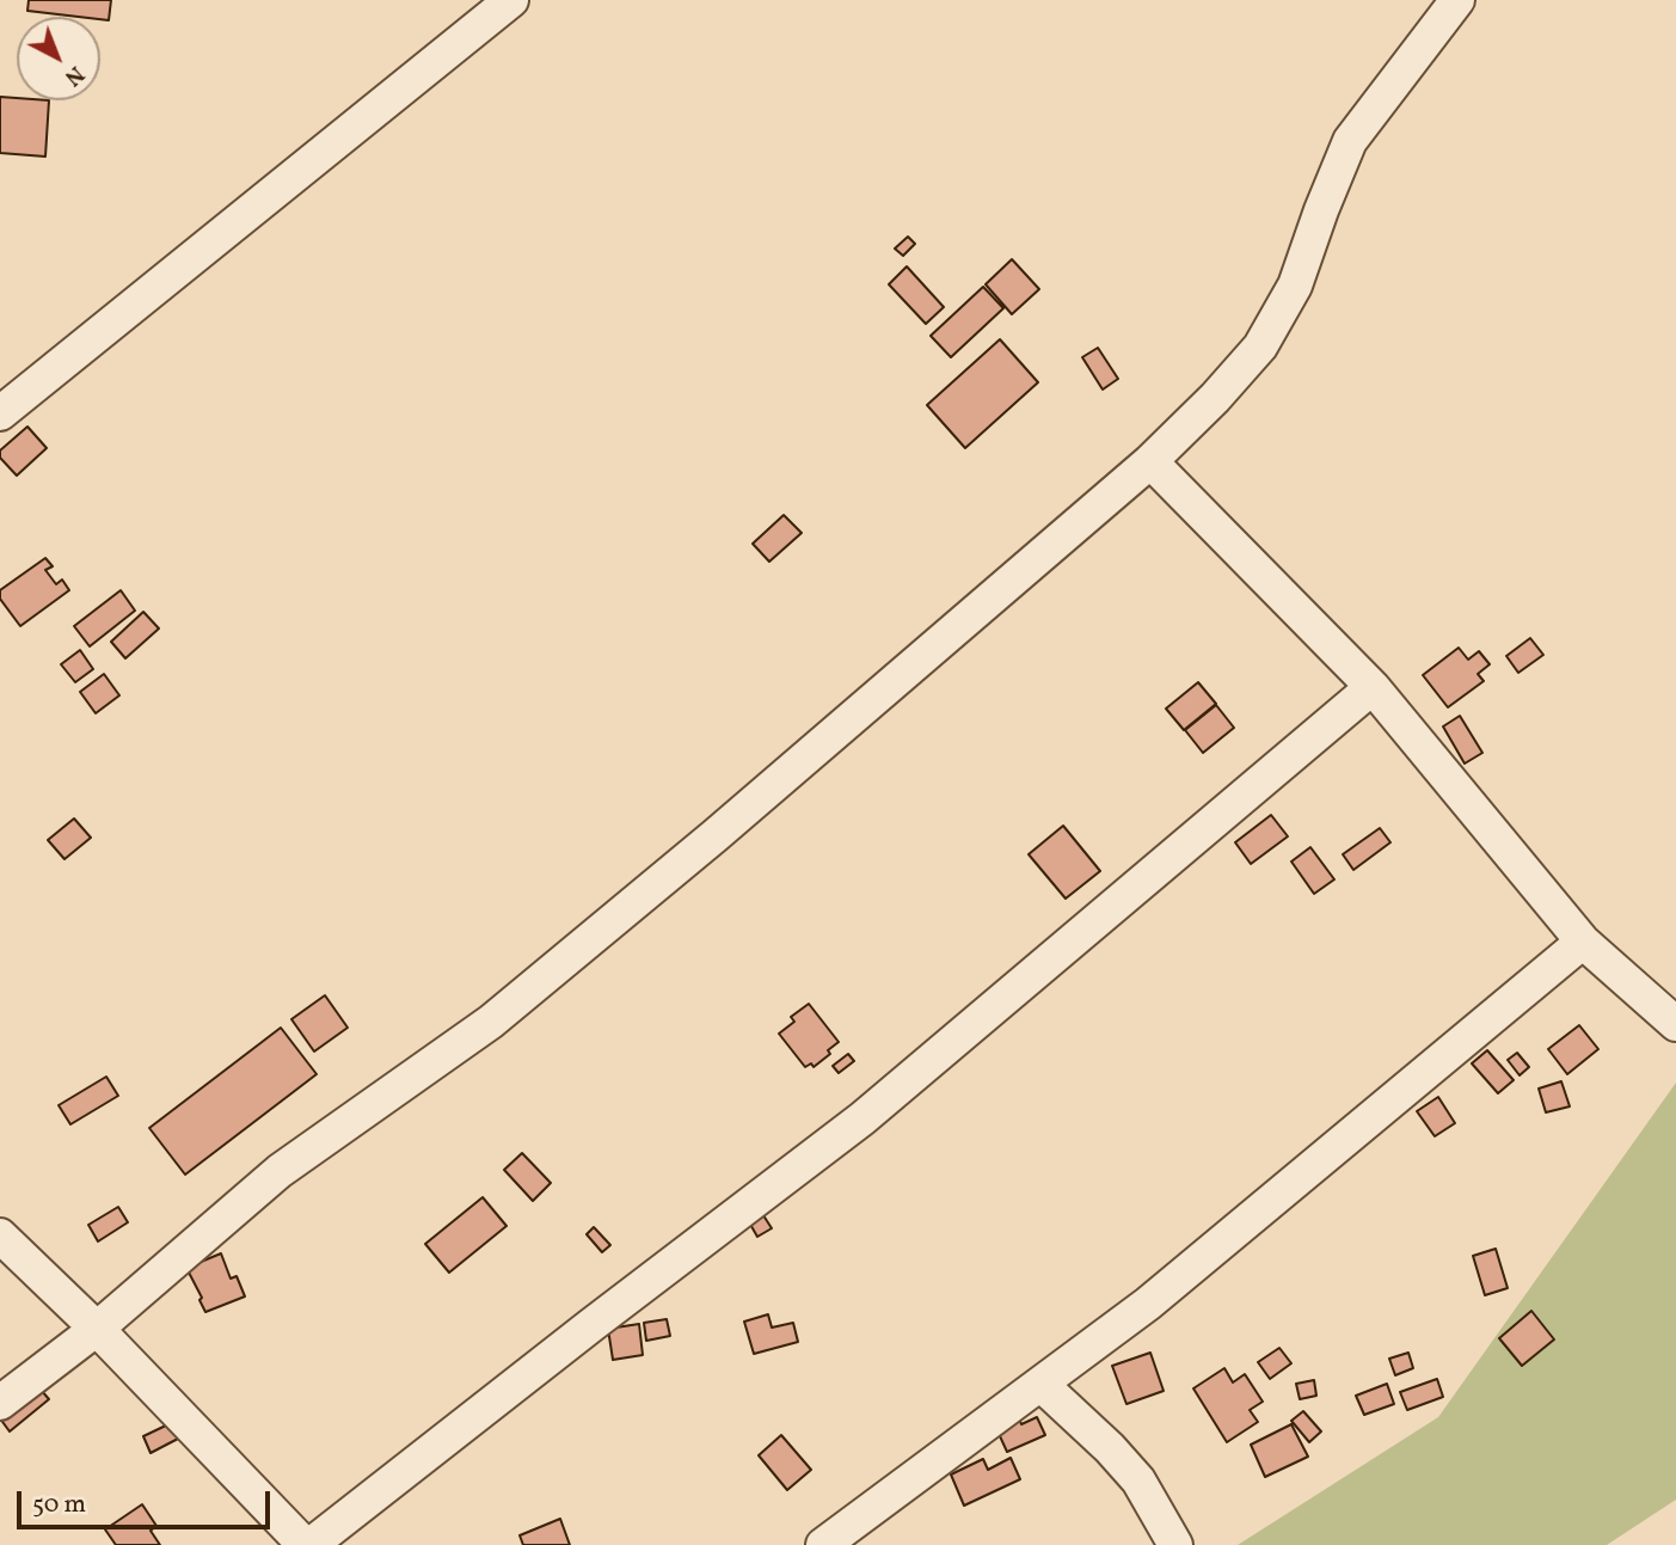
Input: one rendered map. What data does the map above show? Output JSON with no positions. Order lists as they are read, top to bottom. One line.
{"scale_bar":"50 m","north":"bottom right"}
